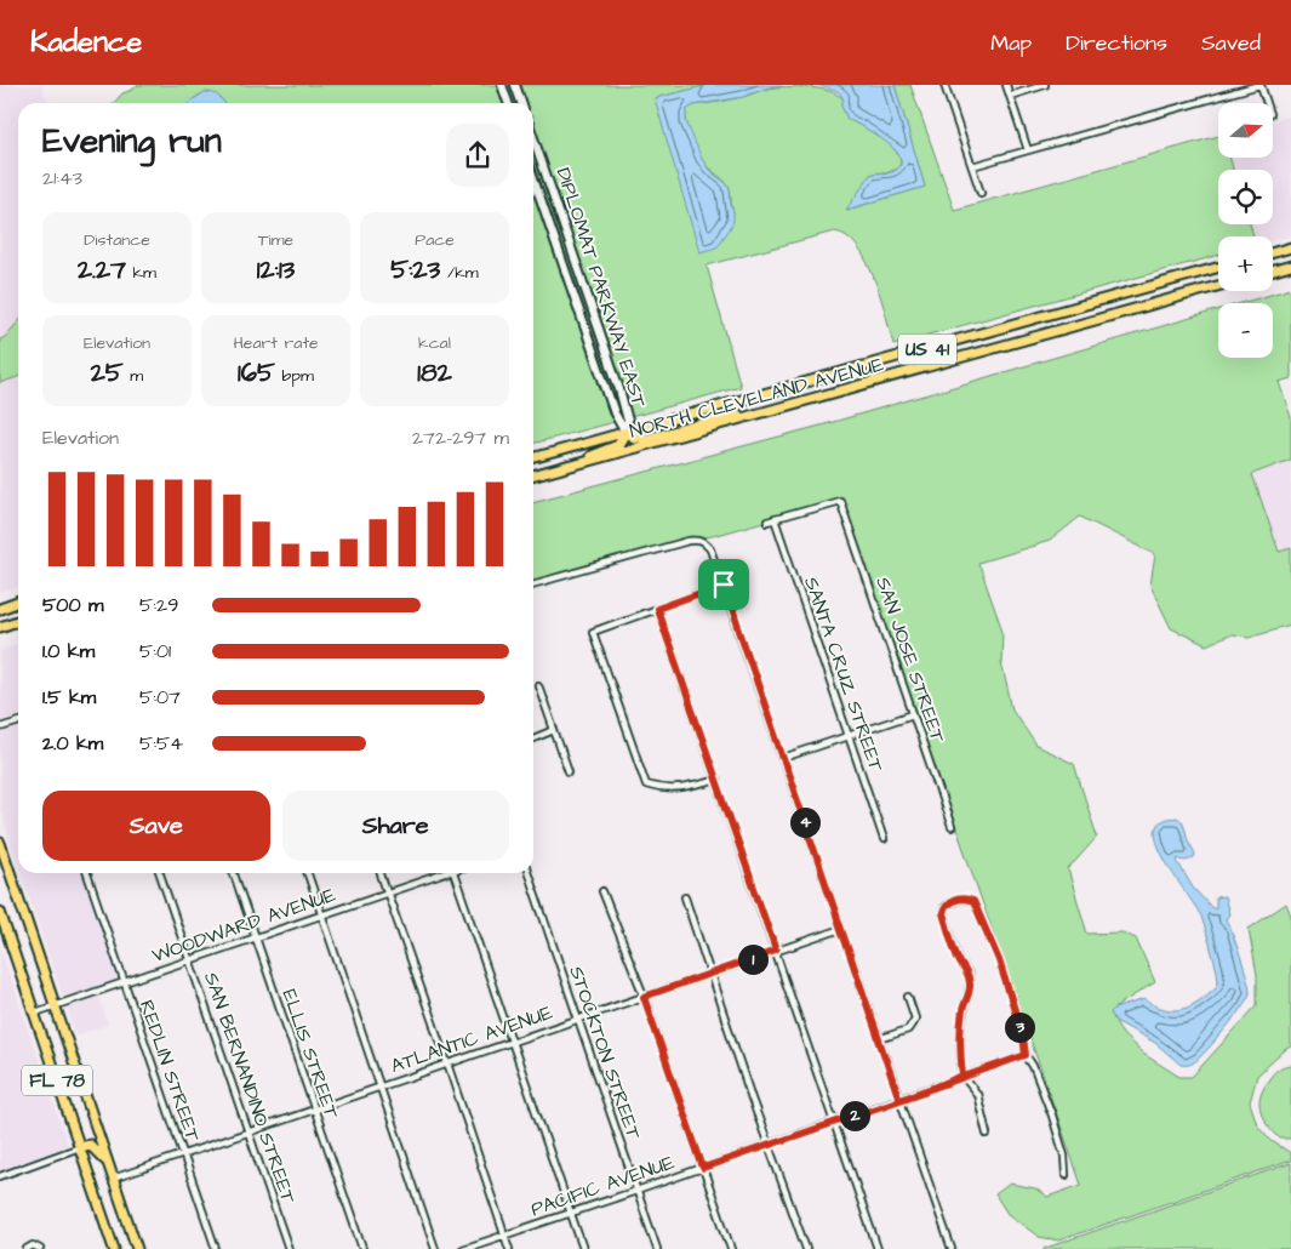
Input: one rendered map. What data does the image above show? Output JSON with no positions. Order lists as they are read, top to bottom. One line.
{"streets":{"main road":["DIPLOMAT PARKWAY EAST","US 41","NORTH CLEVELAND AVENUE","FL 78"],"street":["SAN JOSE STREET","SANTA CRUZ STREET","WOODWARD AVENUE","ATLANTIC AVENUE","STOCKTON STREET","ELLIS STREET","REDLIN STREET","SAN BERNANDINO STREET","PACIFIC AVENUE"]},"crossings":[["DIPLOMAT PARKWAY EAST","NORTH CLEVELAND AVENUE"],["SAN JOSE STREET","SANTA CRUZ STREET"],["WOODWARD AVENUE","ELLIS STREET"],["WOODWARD AVENUE","REDLIN STREET"],["WOODWARD AVENUE","FL 78"],["WOODWARD AVENUE","SAN BERNANDINO STREET"],["ATLANTIC AVENUE","STOCKTON STREET"],["ATLANTIC AVENUE","ELLIS STREET"],["ATLANTIC AVENUE","REDLIN STREET"],["ATLANTIC AVENUE","FL 78"],["ATLANTIC AVENUE","SAN BERNANDINO STREET"],["STOCKTON STREET","PACIFIC AVENUE"]],"north":"right","page":{"header":"Kadence","nav":["Map","Directions","Saved"],"map_buttons":["+","−"],"heading":["Evening run","21:43"],"stats":[["Distance","2.27 km"],["Time","12:13"],["Pace","5:23 /km"],["Elevation","25 m"],["Heart rate","165 bpm"],["kcal","182"]],"chart":["Elevation","272–297 m"],"list":[{"name":"500 m","note":"5:29"},{"name":"1.0 km","note":"5:01"},{"name":"1.5 km","note":"5:07"},{"name":"2.0 km","note":"5:54"}],"buttons":["Save","Share"],"pins":["4","1","3","2"]}}
